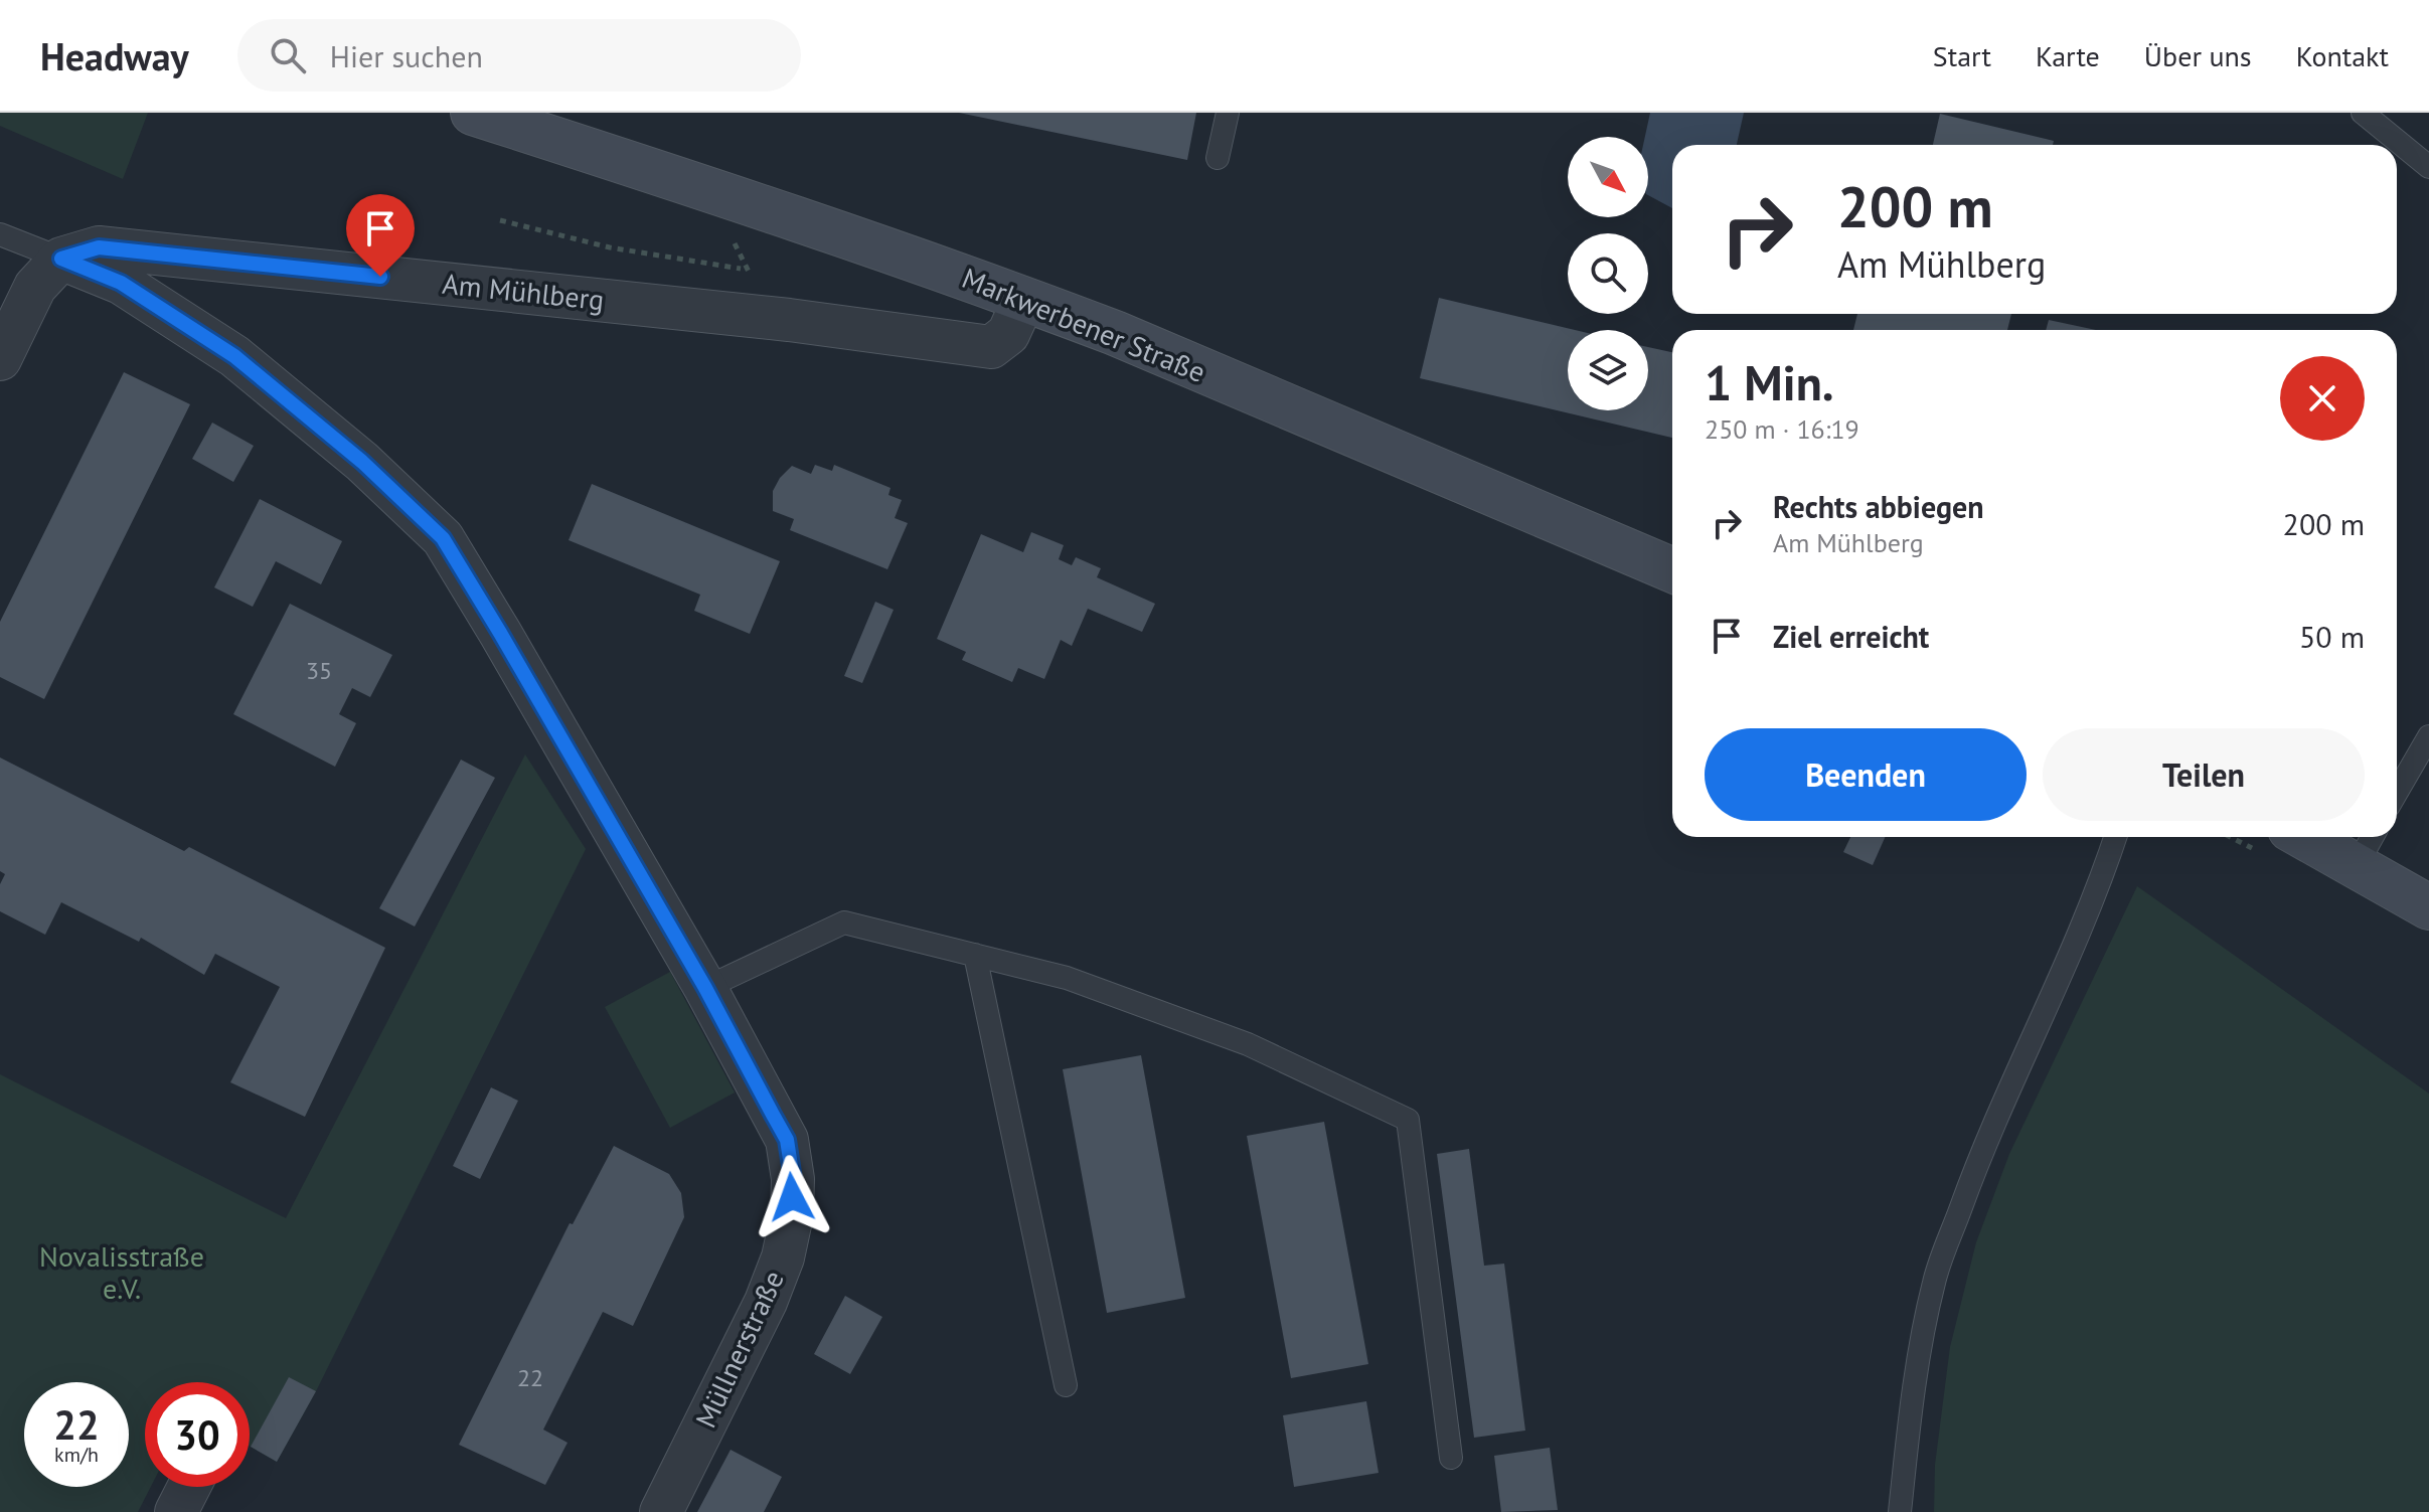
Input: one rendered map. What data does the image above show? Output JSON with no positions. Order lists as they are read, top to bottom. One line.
{"streets":{"main road":["Markwerbener Straße"],"street":["Am Mühlberg","Müllnerstraße"]},"crossings":[["Am Mühlberg","Markwerbener Straße"],["Am Mühlberg","Müllnerstraße"]],"parks":["Novalisstraße e.V."],"house_numbers":["35","22"],"north":"bottom right","page":{"header":"Headway","search":"Hier suchen","nav":["Start","Karte","Über uns","Kontakt"],"turn":["200 m","Am Mühlberg"],"heading":["1 Min.","250 m · 16:19"],"list":[{"name":"Rechts abbiegen","note":"Am Mühlberg","value":"200 m"},{"name":"Ziel erreicht","value":"50 m"}],"buttons":["Beenden","Teilen"],"speed":"22 km/h","limit":"30"}}
